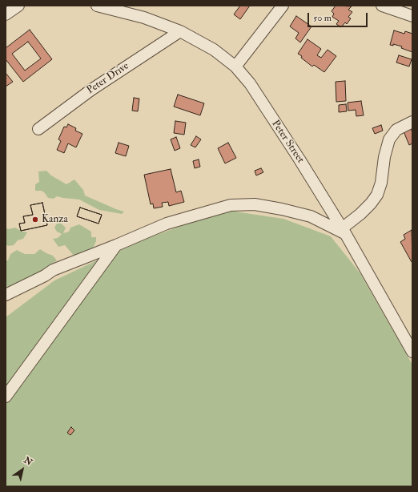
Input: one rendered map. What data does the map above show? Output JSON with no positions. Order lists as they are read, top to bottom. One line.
{"streets":{"street":["Peter Drive","Peter Street"]},"crossings":[["Peter Drive","Peter Street"]],"places":["Kanza"],"scale_bar":"50 m","north":"top right"}
